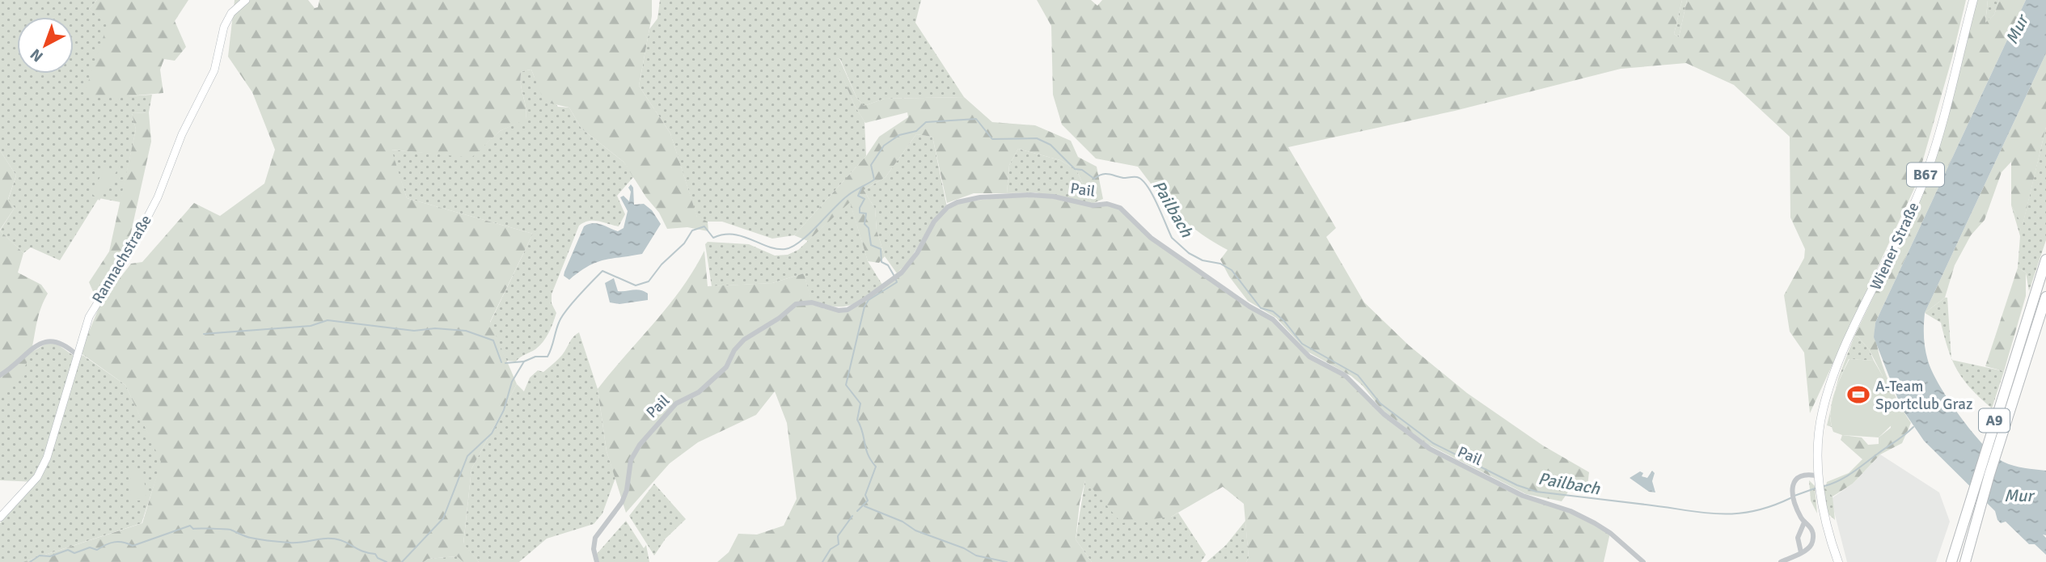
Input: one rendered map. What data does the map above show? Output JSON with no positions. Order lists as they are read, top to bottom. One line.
{"streets":{"highway":["A9"],"main road":["B67","Wiener Straße"],"street":["Pail","Rannachstraße"]},"crossings":[["B67","Wiener Straße"]],"water":["Mur","Pailbach"],"places":{"sports":["A-Team Sportclub Graz"]},"north":"bottom left"}
